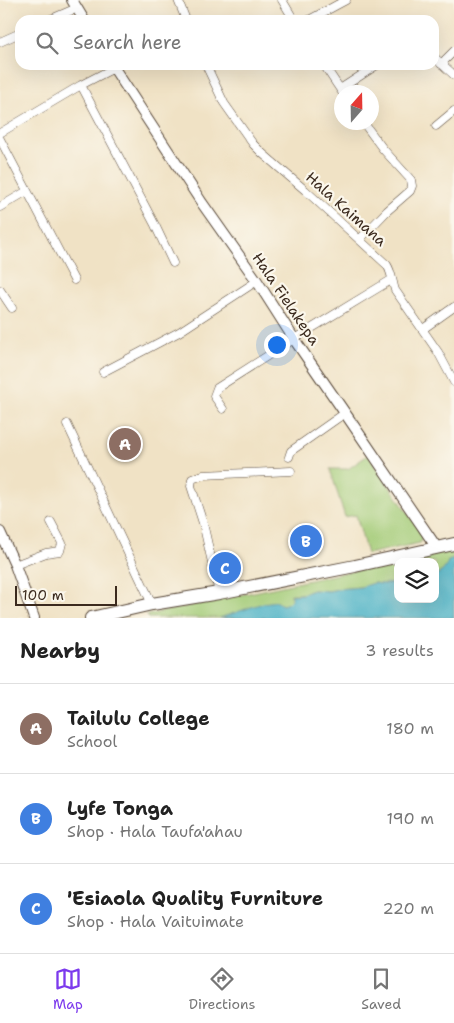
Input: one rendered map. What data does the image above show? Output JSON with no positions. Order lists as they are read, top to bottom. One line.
{"streets":{"street":["Hala Kaimana","Hala Fielakepa"]},"scale_bar":"100 m","north":"top","page":{"search":"Search here","pins":["A","B","C"],"scale":"100 m","heading":["Nearby","3 results"],"list":[{"mark":"A","name":"Tailulu College","note":"School","value":"180 m"},{"mark":"B","name":"Lyfe Tonga","note":"Shop · Hala Taufa'ahau","value":"190 m"},{"mark":"C","name":"'Esiaola Quality Furniture","note":"Shop · Hala Vaituimate","value":"220 m"}],"nav":["Map","Directions","Saved"]}}
